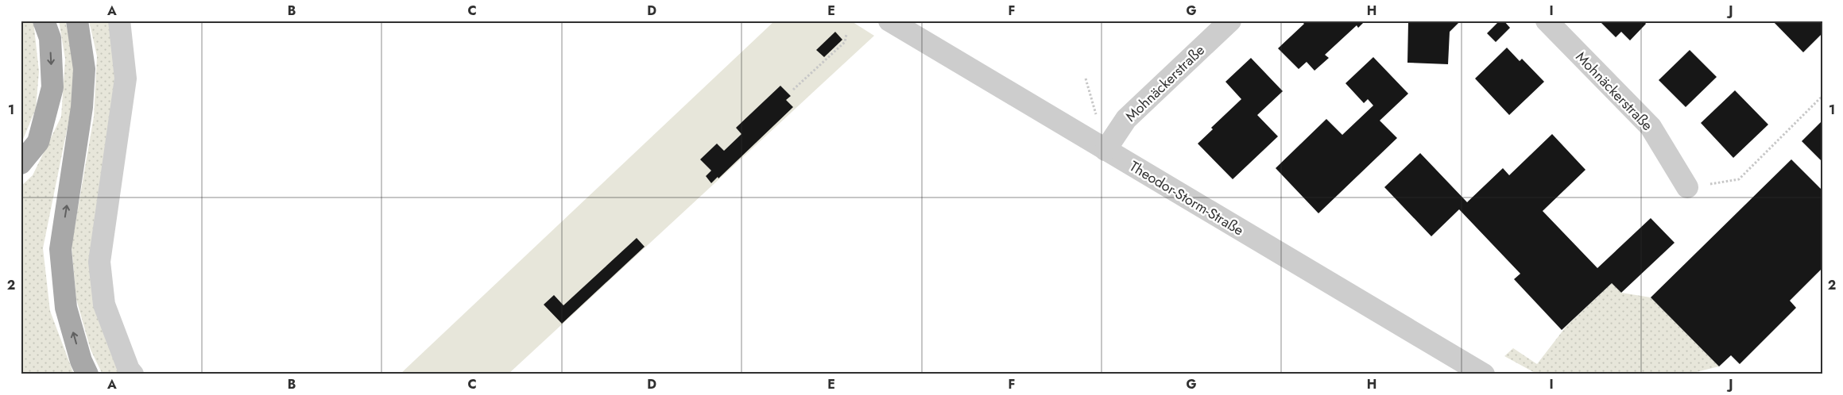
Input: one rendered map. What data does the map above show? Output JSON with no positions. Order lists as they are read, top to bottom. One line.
{"streets":{"street":["Mohnäckerstraße","Theodor-Storm-Straße"]},"crossings":[["Mohnäckerstraße","Theodor-Storm-Straße"]],"grid":{"columns":["A","B","C","D","E","F","G","H","I","J"],"rows":["1","2"]}}
